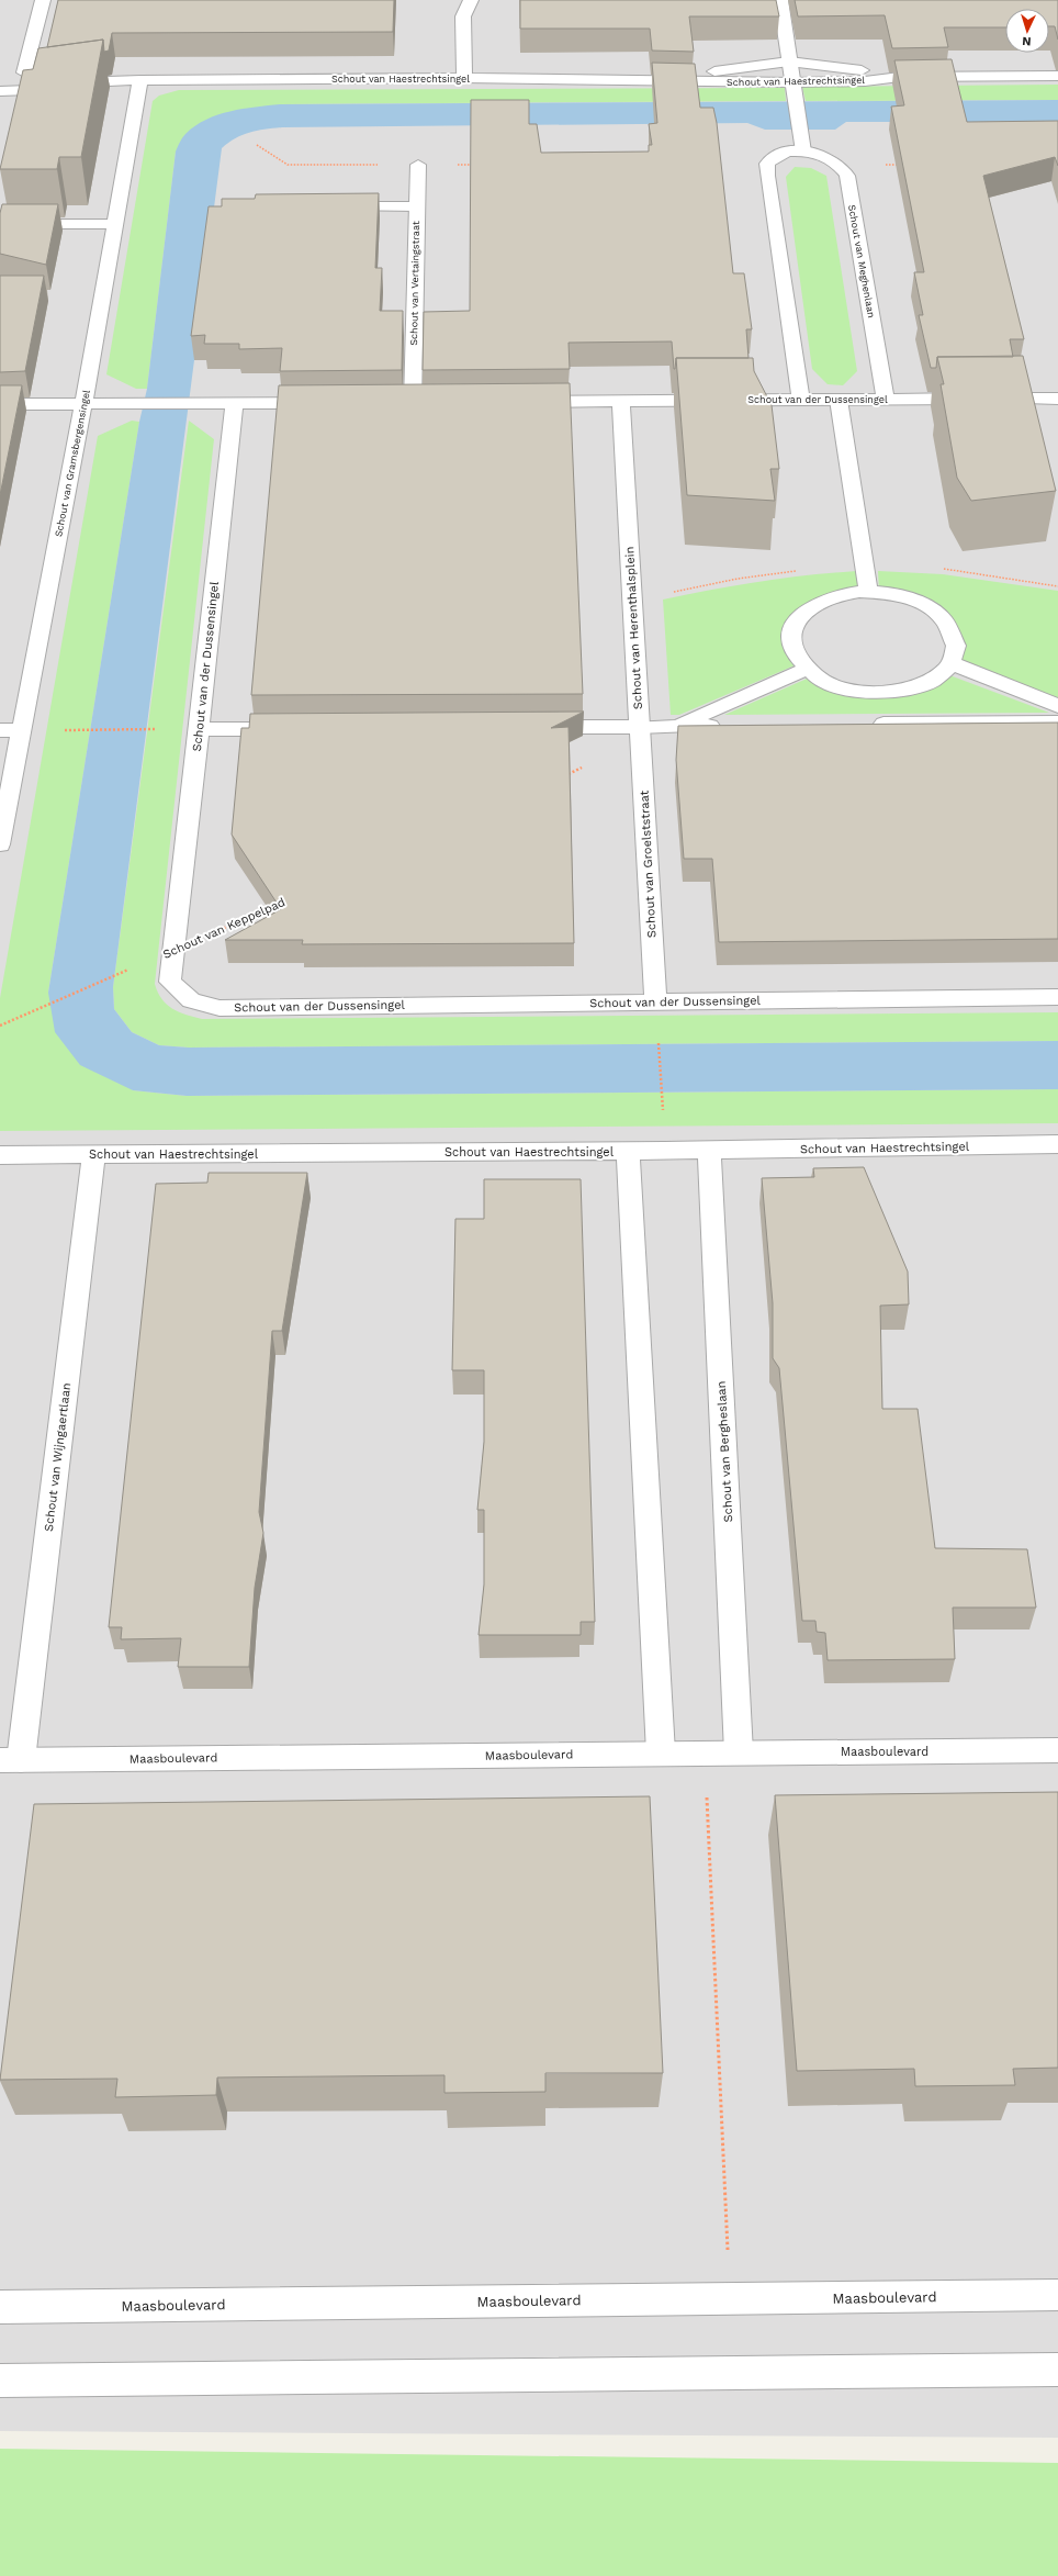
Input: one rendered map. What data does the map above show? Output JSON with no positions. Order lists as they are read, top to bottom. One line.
{"streets":{"street":["Schout van Haestrechtsingel","Schout van Meghenlaan","Schout van Vertaingstraat","Schout van der Dussensingel","Schout van Gramsbergensingel","Schout van Herenthalsplein","Schout van Groelststraat","Schout van Bergheslaan","Schout van Wijngaertlaan","Maasboulevard"],"path":["Schout van Keppelpad"]},"crossings":[["Schout van Haestrechtsingel","Schout van Gramsbergensingel"],["Schout van Haestrechtsingel","Schout van Bergheslaan"],["Schout van Haestrechtsingel","Schout van Wijngaertlaan"],["Schout van Meghenlaan","Schout van der Dussensingel"],["Schout van der Dussensingel","Schout van Herenthalsplein"],["Schout van der Dussensingel","Schout van Groelststraat"],["Schout van der Dussensingel","Schout van Keppelpad"],["Schout van Herenthalsplein","Schout van Groelststraat"],["Schout van Bergheslaan","Maasboulevard"],["Schout van Wijngaertlaan","Maasboulevard"]],"north":"bottom"}
